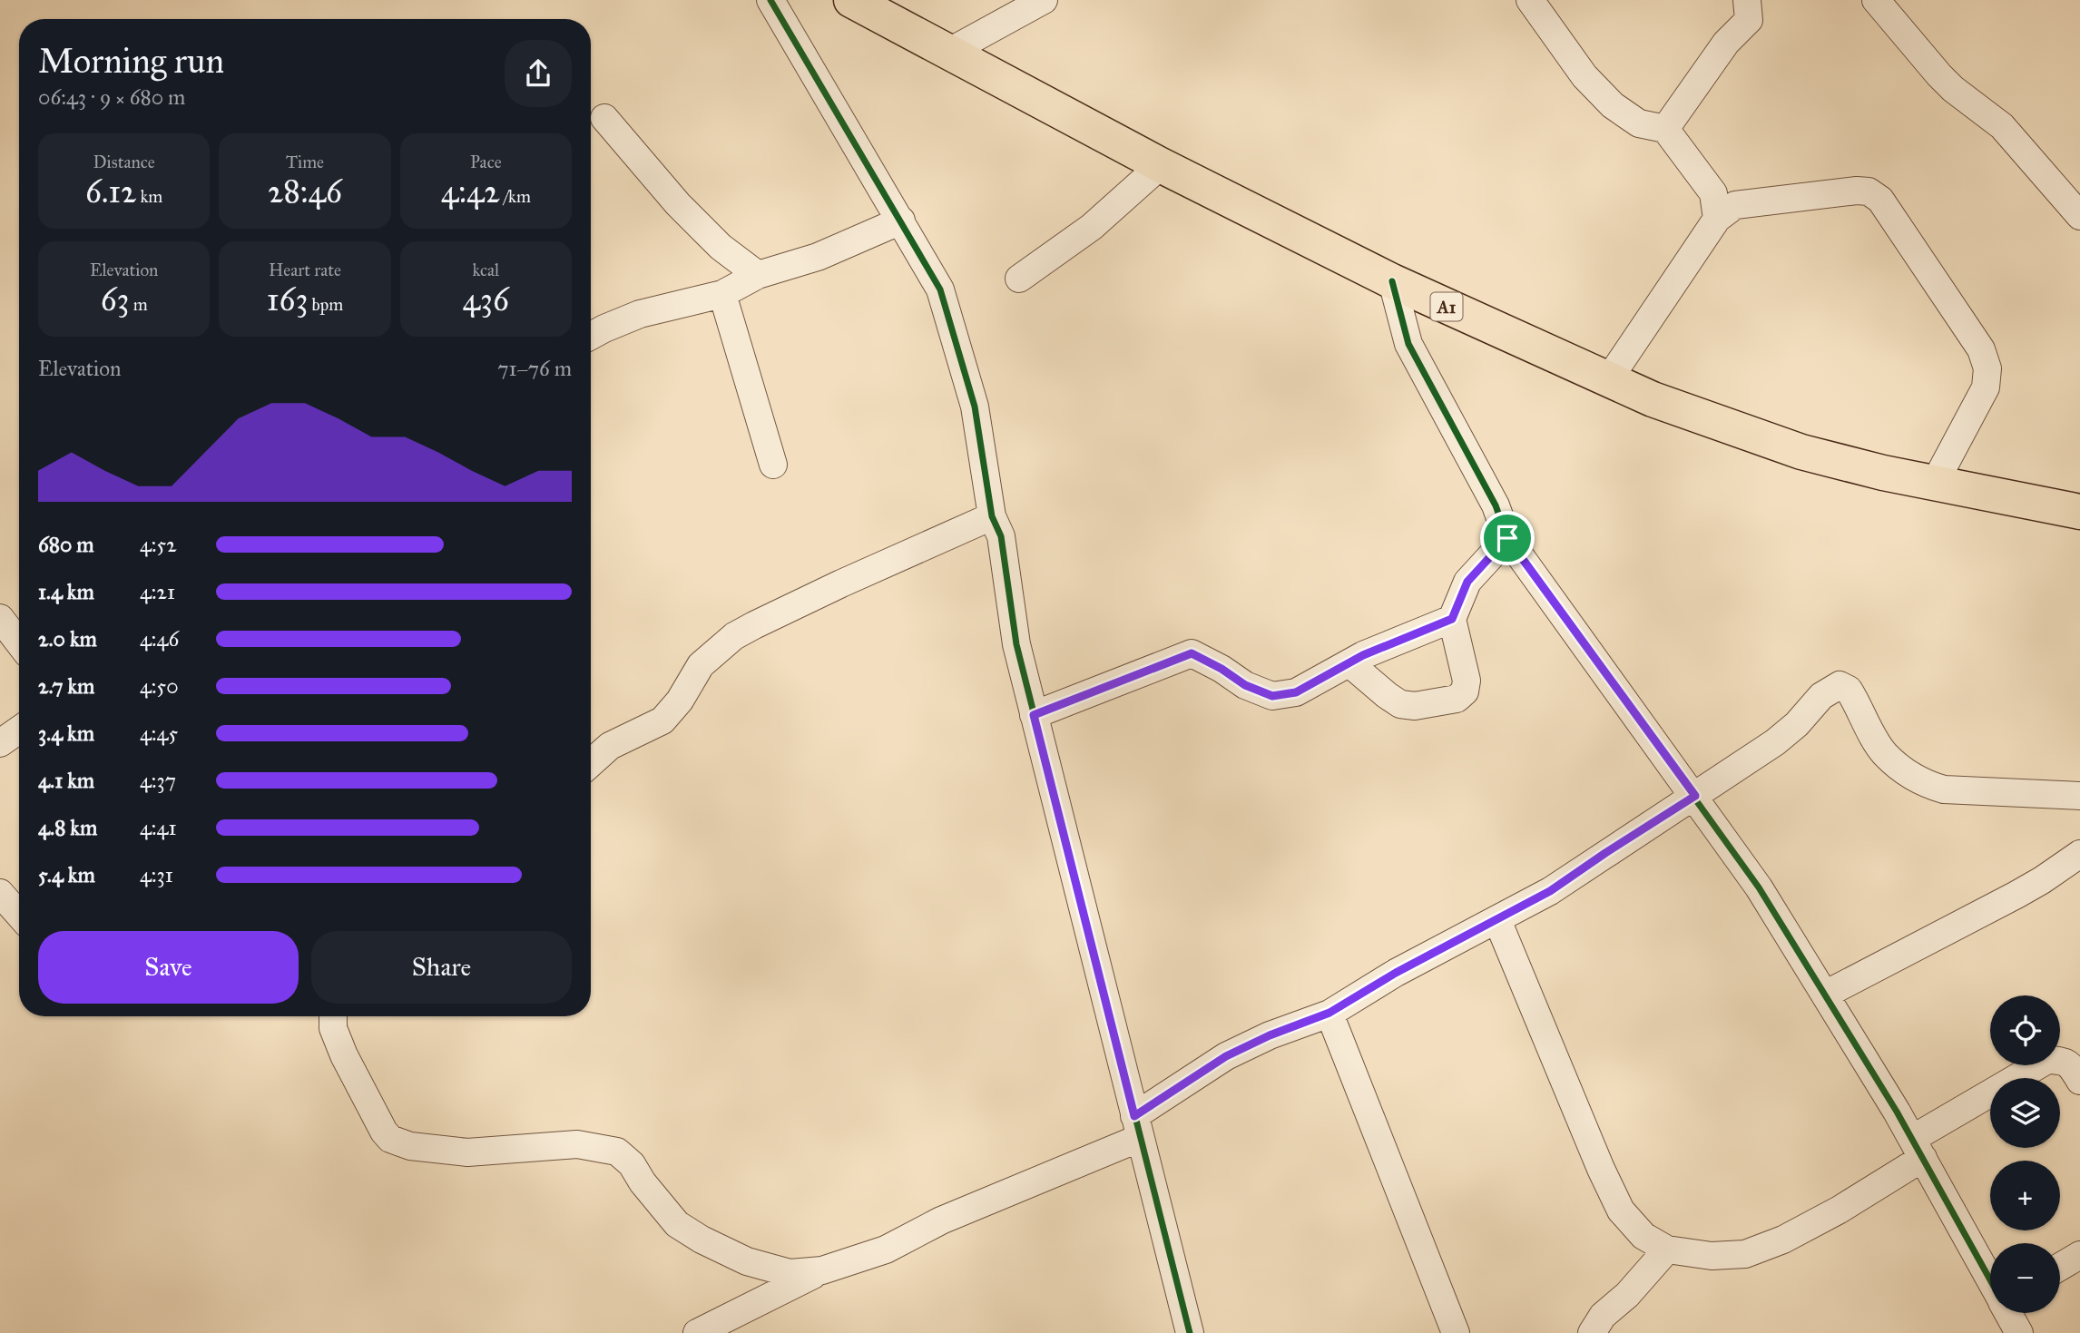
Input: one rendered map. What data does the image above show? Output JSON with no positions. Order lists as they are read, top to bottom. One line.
{"streets":{"highway":["A1"]},"page":{"heading":["Morning run","06:43 · 9 × 680 m"],"stats":[["Distance","6.12 km"],["Time","28:46"],["Pace","4:42 /km"],["Elevation","63 m"],["Heart rate","163 bpm"],["kcal","436"]],"chart":["Elevation","71–76 m"],"list":[{"name":"680 m","note":"4:52"},{"name":"1.4 km","note":"4:21"},{"name":"2.0 km","note":"4:46"},{"name":"2.7 km","note":"4:50"},{"name":"3.4 km","note":"4:45"},{"name":"4.1 km","note":"4:37"},{"name":"4.8 km","note":"4:41"},{"name":"5.4 km","note":"4:31"}],"buttons":["Save","Share"],"map_buttons":["+","−"]}}
